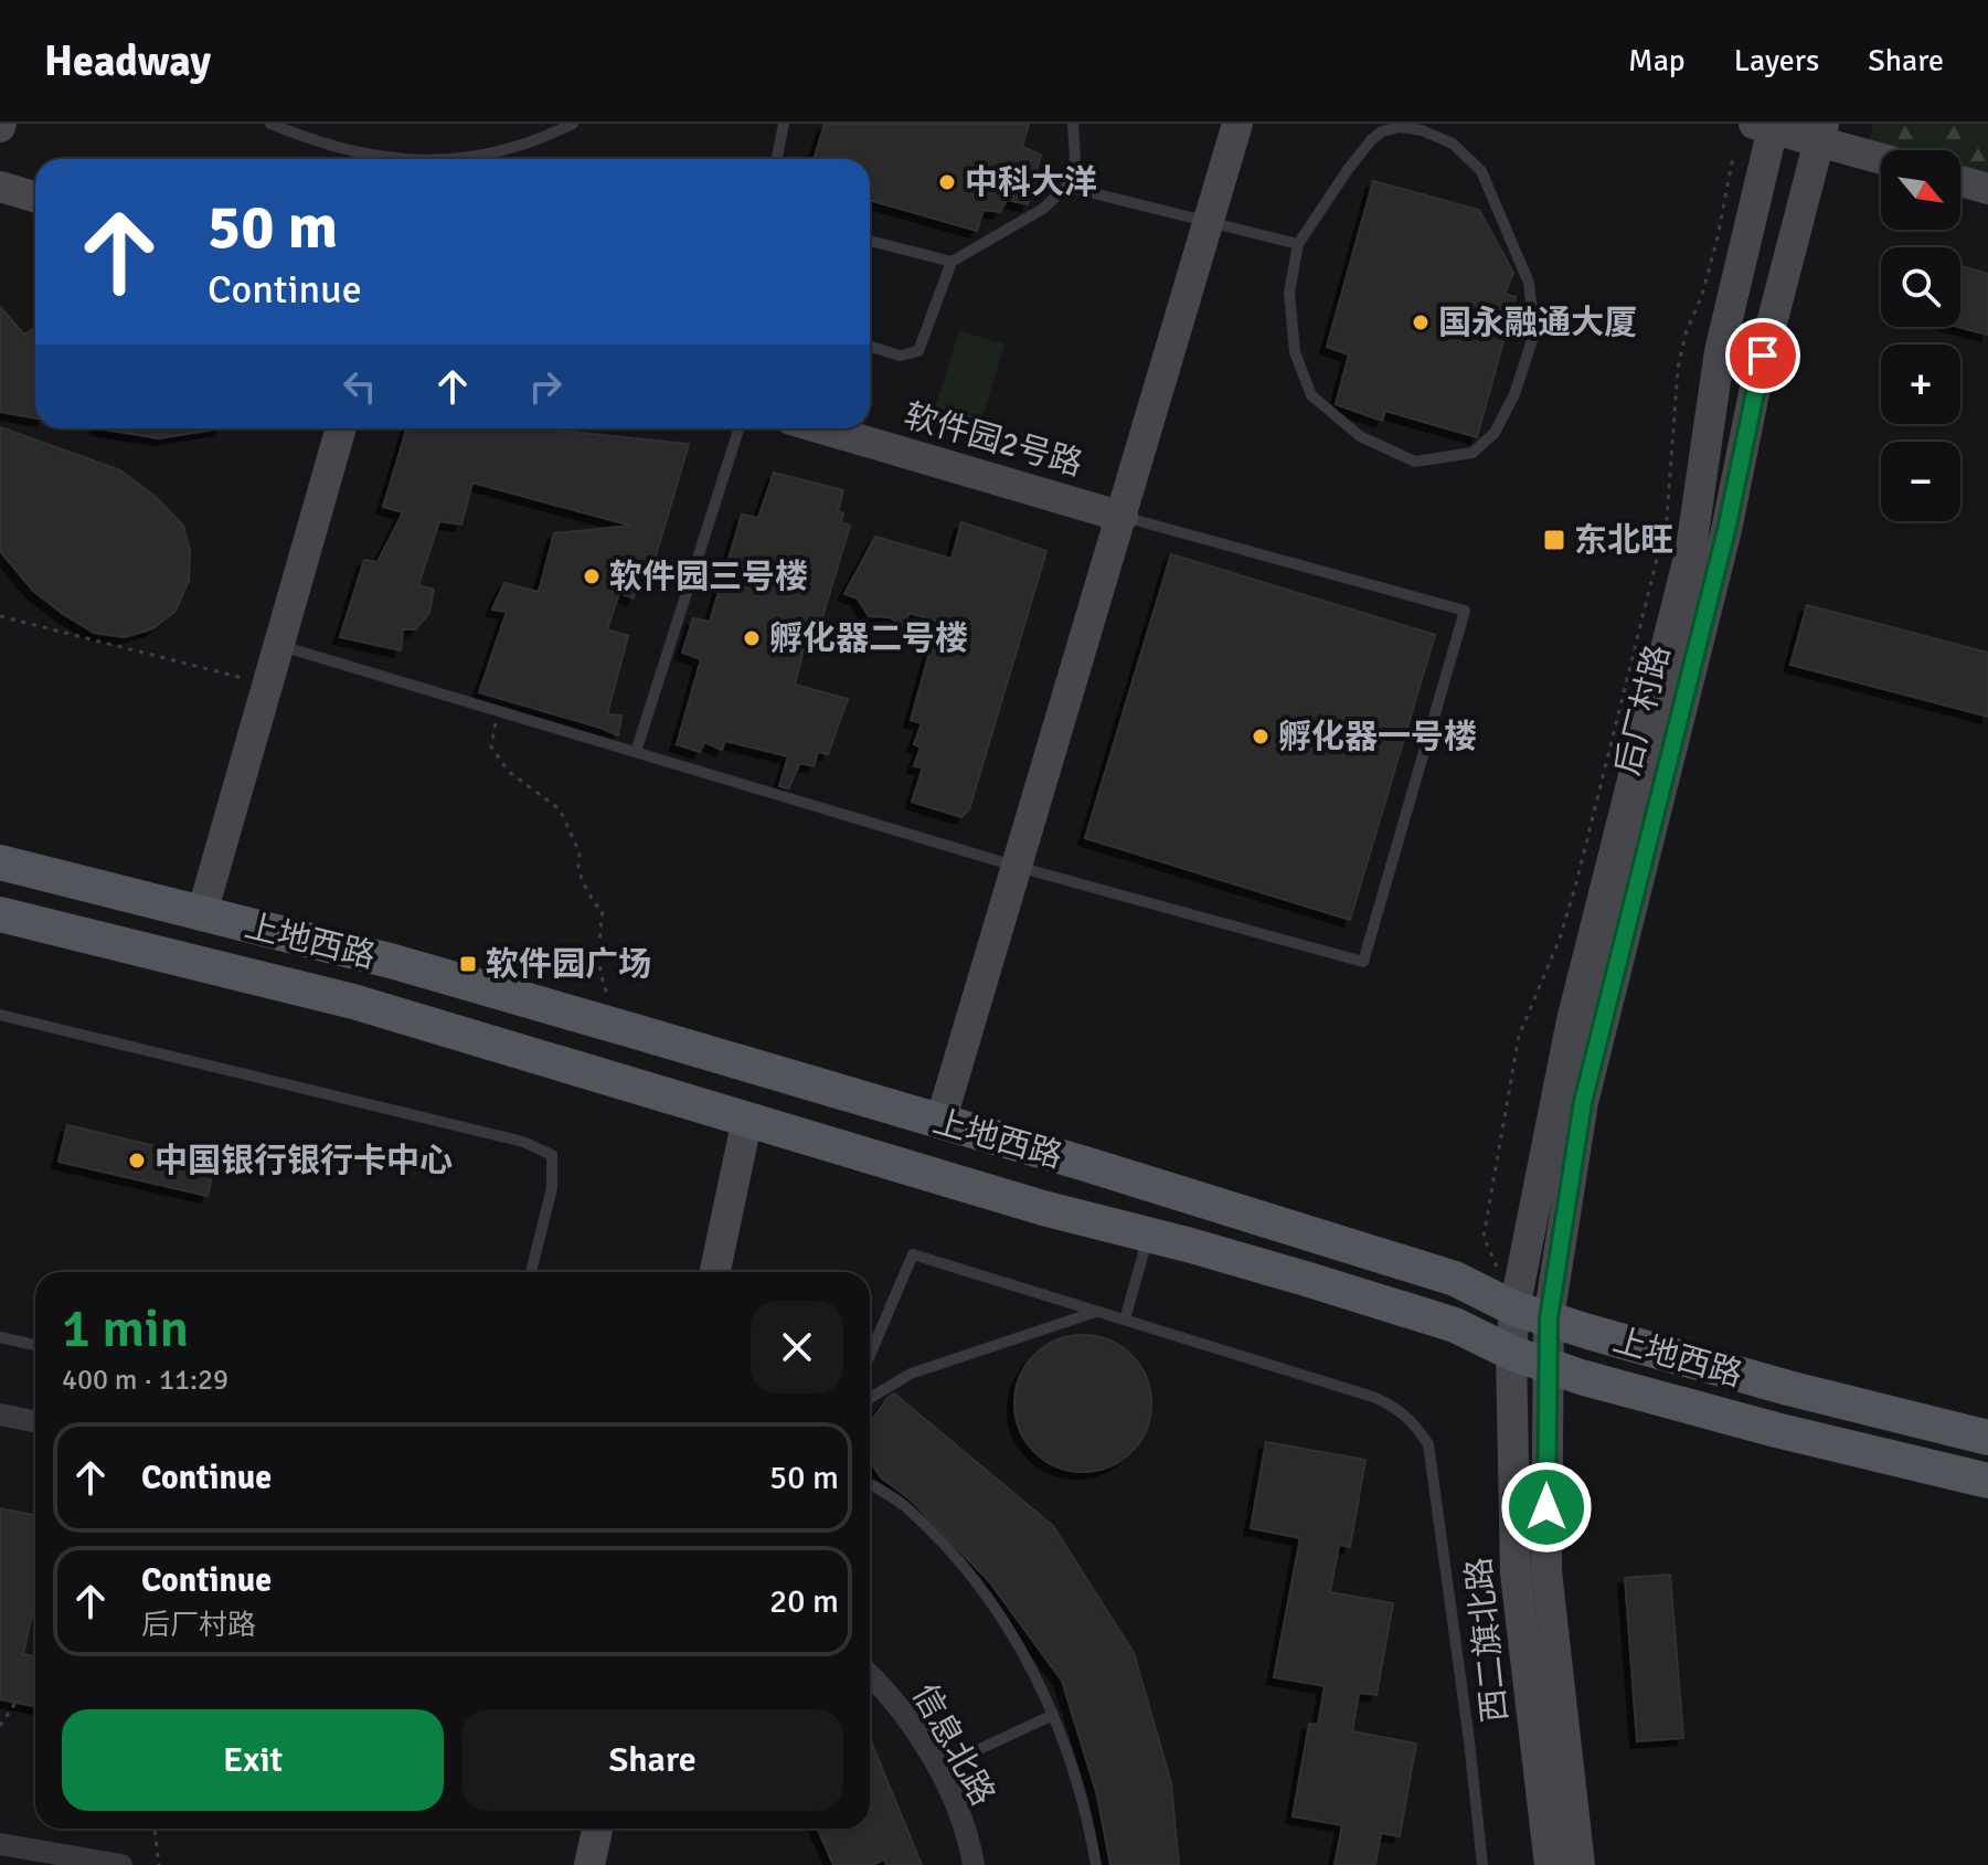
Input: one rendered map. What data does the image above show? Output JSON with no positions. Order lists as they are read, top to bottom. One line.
{"streets":{"main road":["软件园2号路","后厂村路","上地西路","西二旗北路"],"street":["信息北路"]},"crossings":[["后厂村路","上地西路"],["后厂村路","西二旗北路"],["上地西路","西二旗北路"]],"places":{"other":["中科大洋","国永融通大厦","软件园三号楼","孵化器二号楼","孵化器一号楼","中国银行银行卡中心"],"transit":["东北旺","软件园广场"]},"north":"bottom right","page":{"header":"Headway","nav":["Map","Layers","Share"],"map_buttons":["+","−"],"turn":["50 m","Continue"],"heading":["1 min","400 m · 11:29"],"list":[{"name":"Continue","value":"50 m"},{"name":"Continue","note":"后厂村路","value":"20 m"}],"buttons":["Exit","Share"]}}
